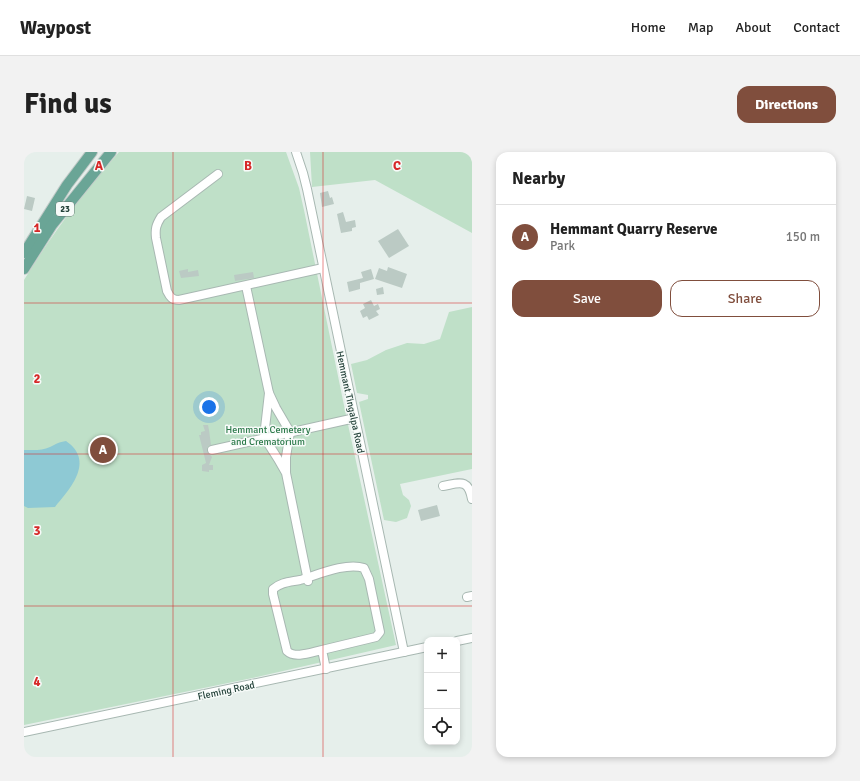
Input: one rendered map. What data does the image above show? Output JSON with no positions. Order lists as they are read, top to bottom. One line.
{"streets":{"main road":["23"],"street":["Hemmant Tingalpa Road","Fleming Road"]},"crossings":[["Hemmant Tingalpa Road","Fleming Road"]],"parks":["Hemmant Cemetery and Crematorium"],"page":{"header":"Waypost","nav":["Home","Map","About","Contact"],"buttons":["Directions",["Save","Share"]],"title":"Find us","heading":"Nearby","list":[{"mark":"A","name":"Hemmant Quarry Reserve","note":"Park","value":"150 m"}],"pins":"A","map_buttons":["+","−"]},"grid":{"columns":["A","B","C"],"rows":["1","2","3","4"]}}
